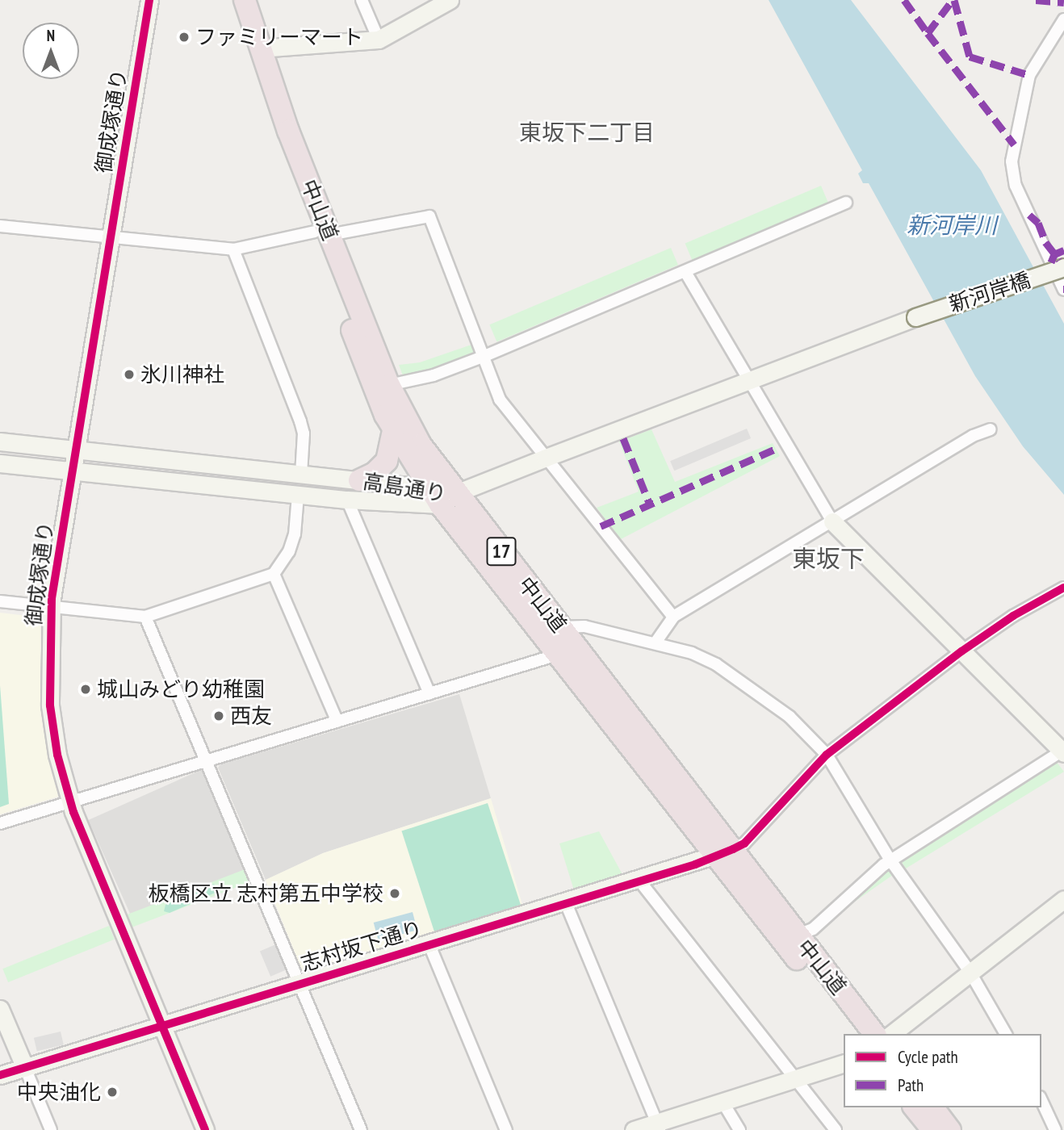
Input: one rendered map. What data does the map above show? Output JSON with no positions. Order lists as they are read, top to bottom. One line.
{"streets":{"highway":["中山道","17"],"street":["御成塚通り","新河岸橋","高島通り","志村坂下通り"]},"crossings":[["御成塚通り","高島通り"],["御成塚通り","志村坂下通り"],["中山道","新河岸橋"],["中山道","高島通り"],["中山道","志村坂下通り"],["新河岸橋","高島通り"]],"districts":["東坂下二丁目","東坂下"],"water":["新河岸川"],"places":["ファミリーマート","氷川神社","城山みどり幼稚園","西友","板橋区立 志村第五中学校","中央油化"],"legend":["Cycle path","Path"],"north":"top"}
